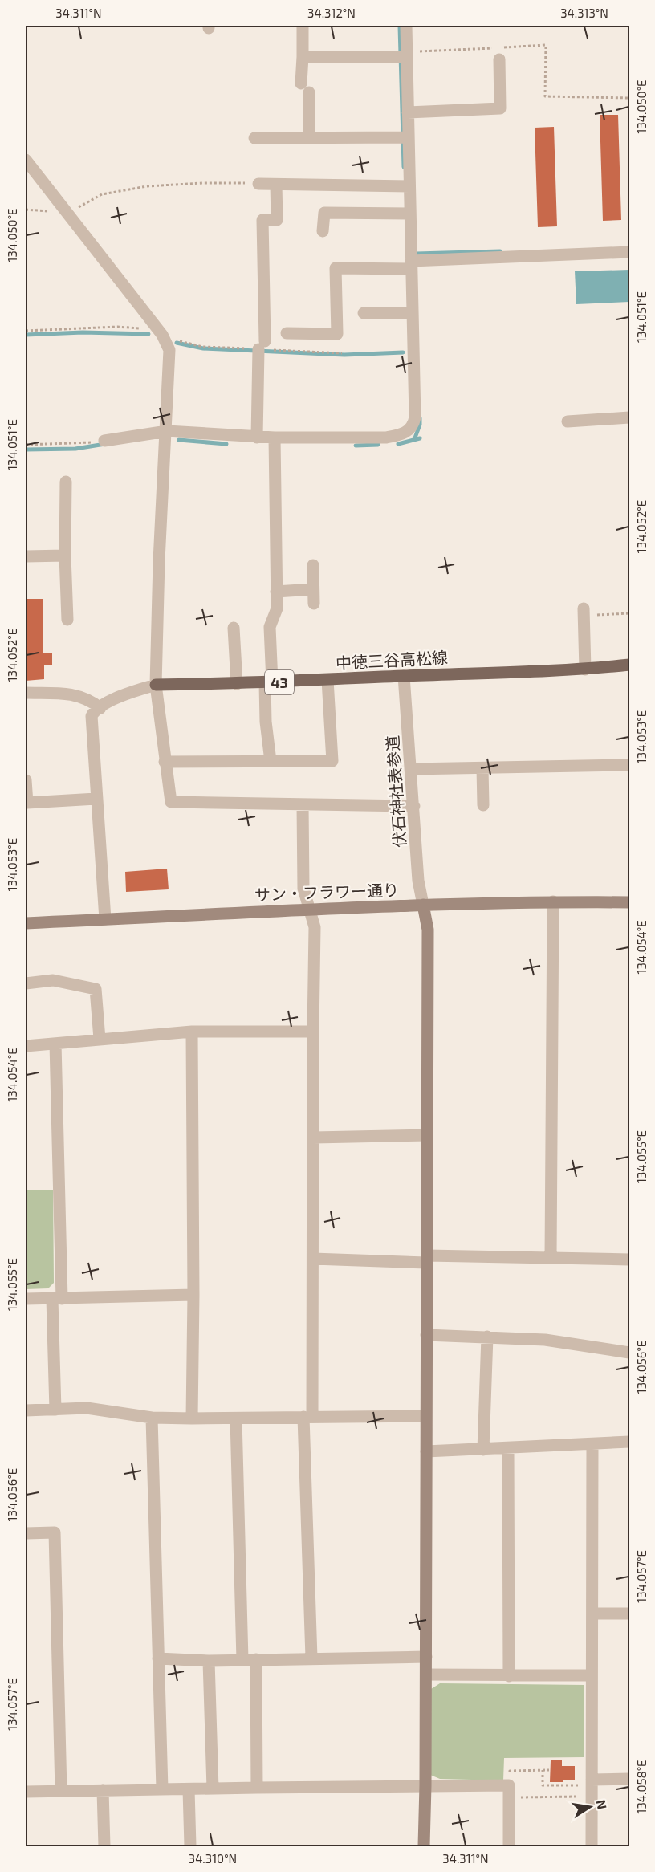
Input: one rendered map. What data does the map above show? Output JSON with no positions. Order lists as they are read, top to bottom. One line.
{"streets":{"main road":["中徳三谷高松線","43"],"street":["伏石神社表参道","サン・フラワー通り"]},"crossings":[["中徳三谷高松線","伏石神社表参道"],["伏石神社表参道","サン・フラワー通り"]],"north":"right","coordinates":["34.311°N","34.312°N","34.313°N","134.050°E","134.051°E","134.052°E","134.053°E","134.054°E","134.055°E","134.056°E","134.057°E","134.058°E","34.310°N"]}
